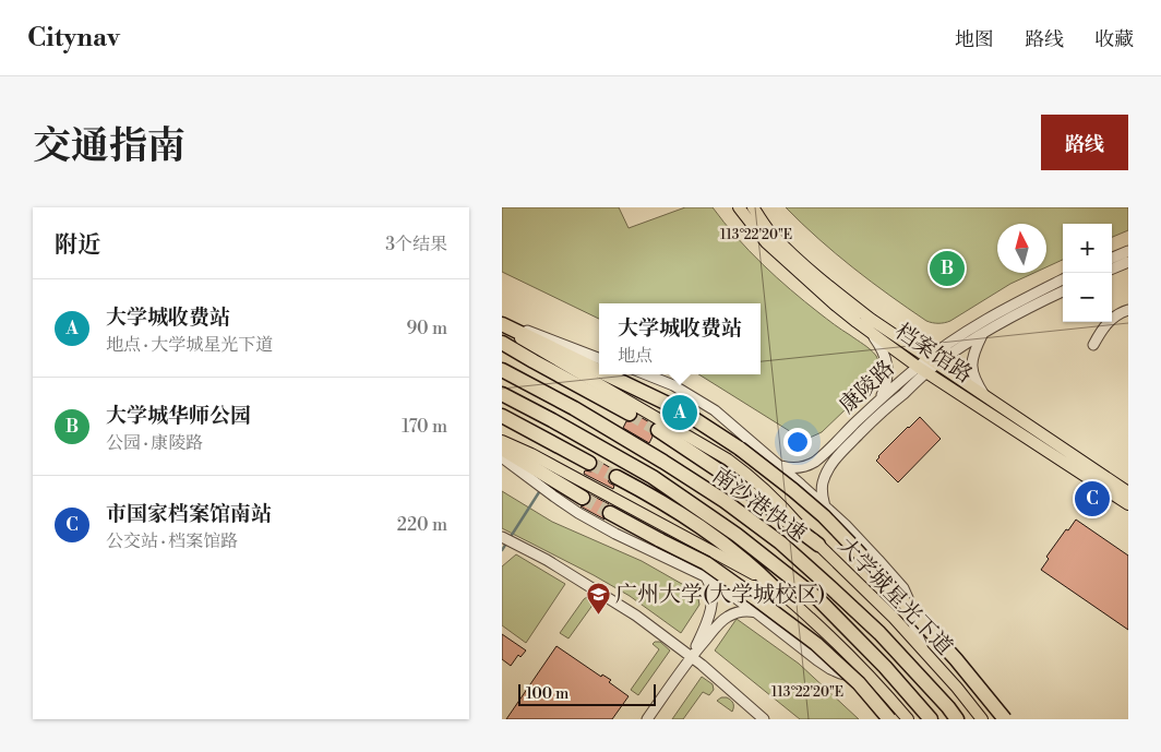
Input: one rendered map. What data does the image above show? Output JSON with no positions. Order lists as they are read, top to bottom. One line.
{"streets":{"highway":["南沙港快速"],"main road":["档案馆路","大学城星光下道"],"street":["康陵路"]},"crossings":[["档案馆路","康陵路"]],"places":{"school or university":["广州大学(大学城校区)"]},"scale_bar":"100 m","north":"top","page":{"header":"Citynav","nav":["地图","路线","收藏"],"title":"交通指南","buttons":"路线","heading":["附近","3个结果"],"map_buttons":["+","−"],"pins":["B","A","C"],"list":[{"mark":"A","name":"大学城收费站","note":"地点 · 大学城星光下道","value":"90 m"},{"mark":"B","name":"大学城华师公园","note":"公园 · 康陵路","value":"170 m"},{"mark":"C","name":"市国家档案馆南站","note":"公交站 · 档案馆路","value":"220 m"}],"popup":["大学城收费站","地点"],"scale":"100 m"},"coordinates":["113°22'20\"E"]}
